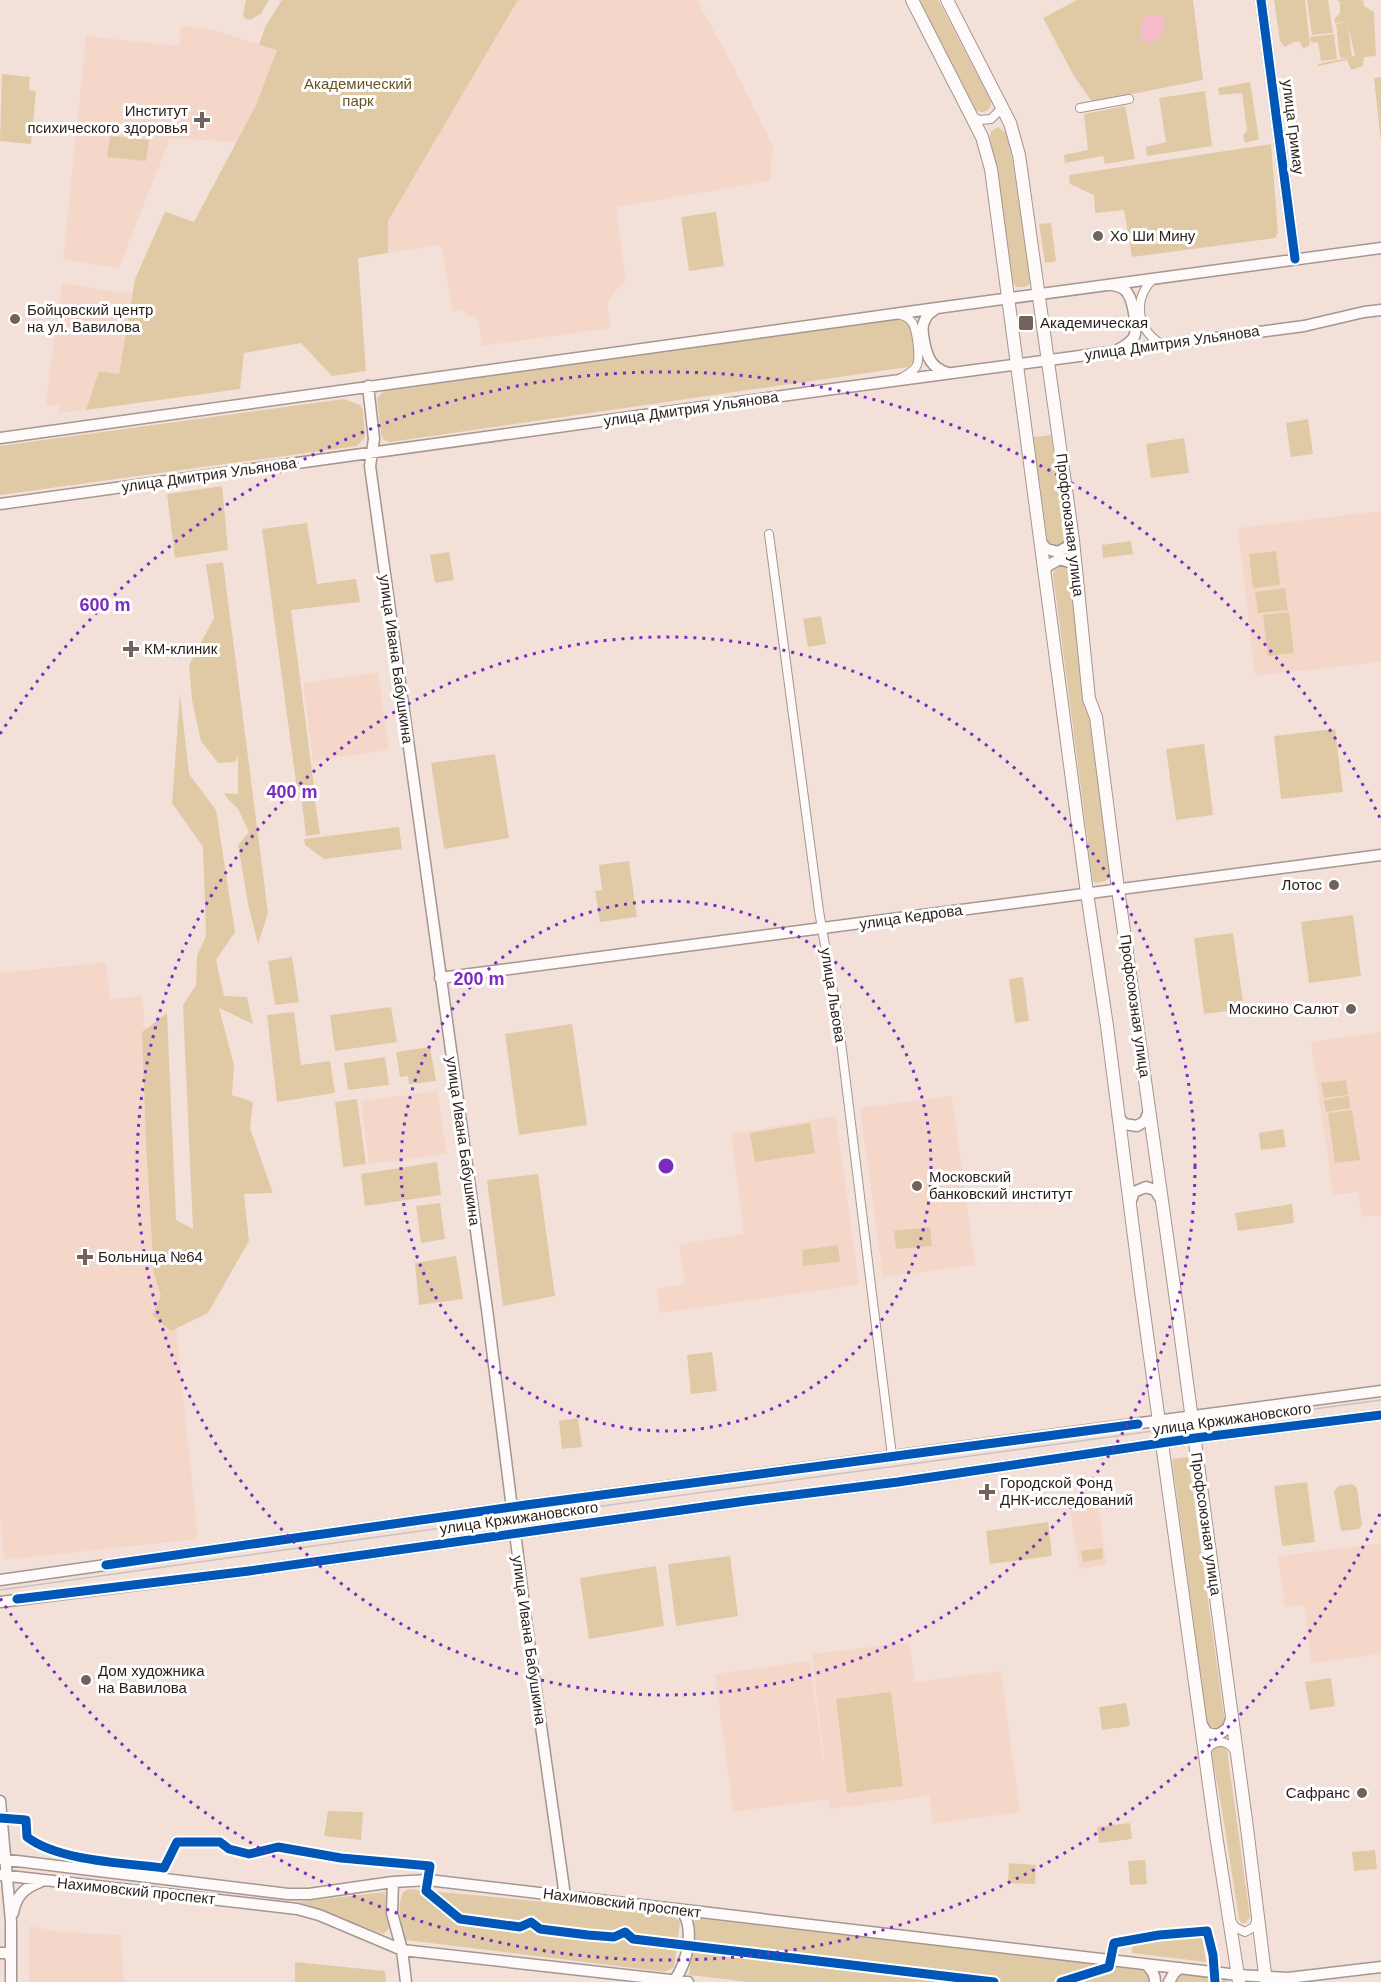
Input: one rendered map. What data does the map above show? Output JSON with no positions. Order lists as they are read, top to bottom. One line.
{"streets":{"main road":["Профсоюзная улица"],"street":["улица Гримау","улица Дмитрия Ульянова","улица Ивана Бабушкина","улица Кедрова","улица Львова","улица Кржижановского","Нахимовский проспект"]},"crossings":[["улица Дмитрия Ульянова","Профсоюзная улица"],["улица Дмитрия Ульянова","улица Ивана Бабушкина"],["Профсоюзная улица","улица Кедрова"],["Профсоюзная улица","улица Кржижановского"],["Профсоюзная улица","Нахимовский проспект"],["улица Ивана Бабушкина","улица Кедрова"],["улица Ивана Бабушкина","улица Кржижановского"],["улица Ивана Бабушкина","Нахимовский проспект"],["улица Кедрова","улица Львова"],["улица Львова","улица Кржижановского"]],"parks":["Академический парк"],"places":{"health":["Институт психического здоровья","КМ-клиник","Больница №64","Городской Фонд ДНК-исследований"],"other":["Хо Ши Мину","Бойцовский центр на ул. Вавилова","Лотос","Москино Салют","Московский банковский институт","Дом художника на Вавилова","Сафранс"],"transit":["Академическая"]},"rings":["600 m","400 m","200 m"]}
